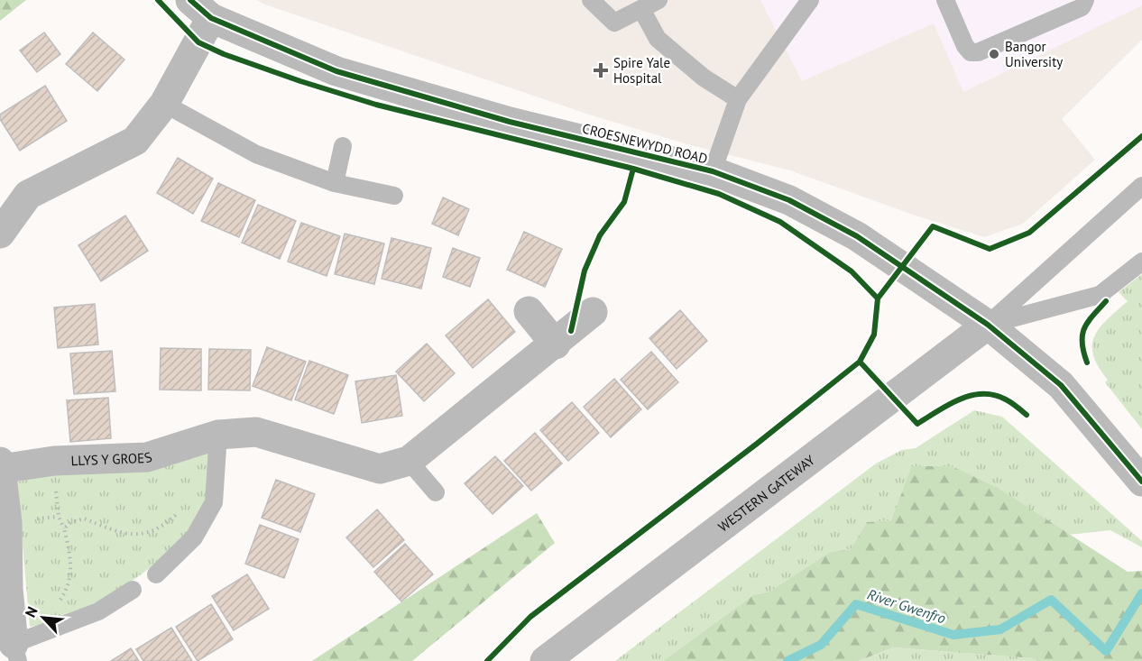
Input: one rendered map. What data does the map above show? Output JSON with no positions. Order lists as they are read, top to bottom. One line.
{"streets":{"street":["CROESNEWYDD ROAD","LLYS Y GROES","WESTERN GATEWAY"]},"crossings":[["CROESNEWYDD ROAD","WESTERN GATEWAY"]],"water":["River Gwenfro"],"places":{"other":["Bangor University"],"health":["Spire Yale Hospital"]},"north":"top left"}
